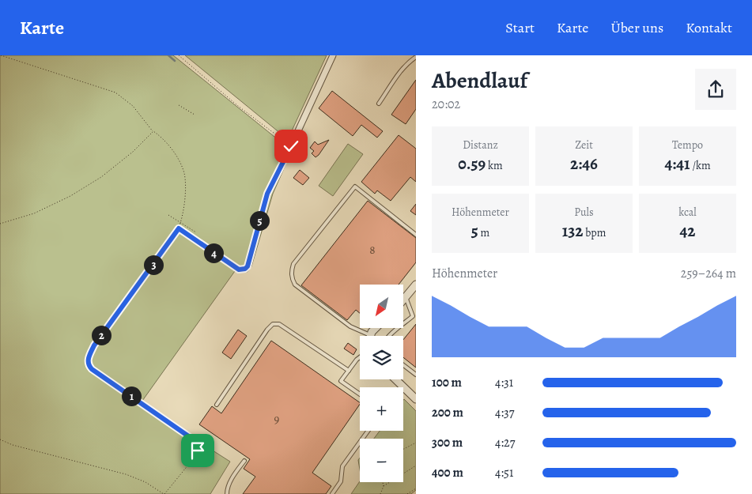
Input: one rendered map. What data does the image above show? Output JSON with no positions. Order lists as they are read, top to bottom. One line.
{"house_numbers":["8","9"],"north":"bottom left","page":{"header":"Karte","nav":["Start","Karte","Über uns","Kontakt"],"heading":["Abendlauf","20:02"],"stats":[["Distanz","0.59 km"],["Zeit","2:46"],["Tempo","4:41 /km"],["Höhenmeter","5 m"],["Puls","132 bpm"],["kcal","42"]],"pins":["5","4","3","2","1"],"chart":["Höhenmeter","259–264 m"],"map_buttons":["+","−"],"list":[{"name":"100 m","note":"4:31"},{"name":"200 m","note":"4:37"},{"name":"300 m","note":"4:27"},{"name":"400 m","note":"4:51"}]}}
